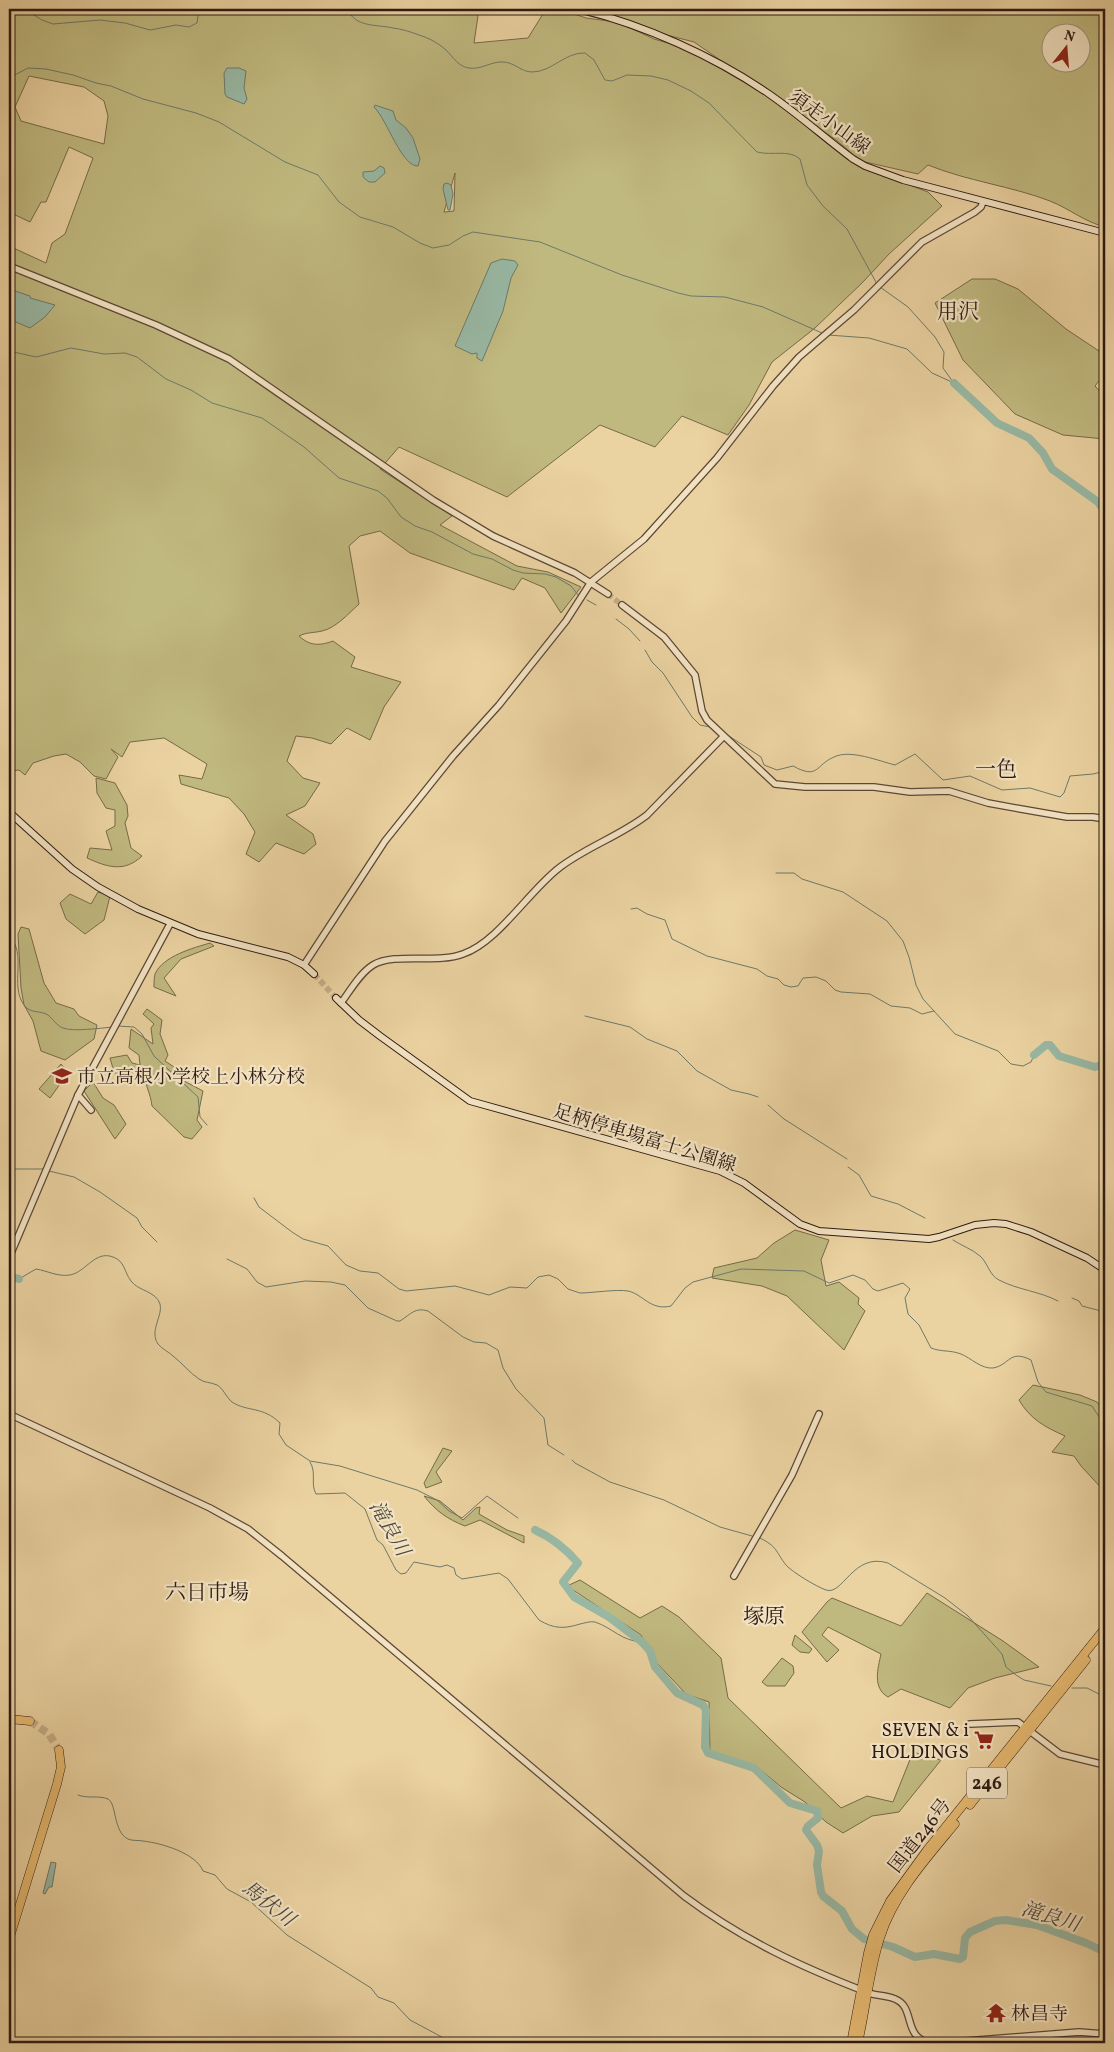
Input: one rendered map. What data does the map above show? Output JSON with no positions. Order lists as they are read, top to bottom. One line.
{"streets":{"highway":["246","国道246号"],"main road":["須走小山線","足柄停車場富士公園線"]},"districts":["用沢","一色","六日市場","塚原"],"water":["滝良川","馬伏川"],"places":{"school or university":["市立高根小学校上小林分校"],"supermarket":["SEVEN & i HOLDINGS"],"temple":["林昌寺"]},"north":"top"}
